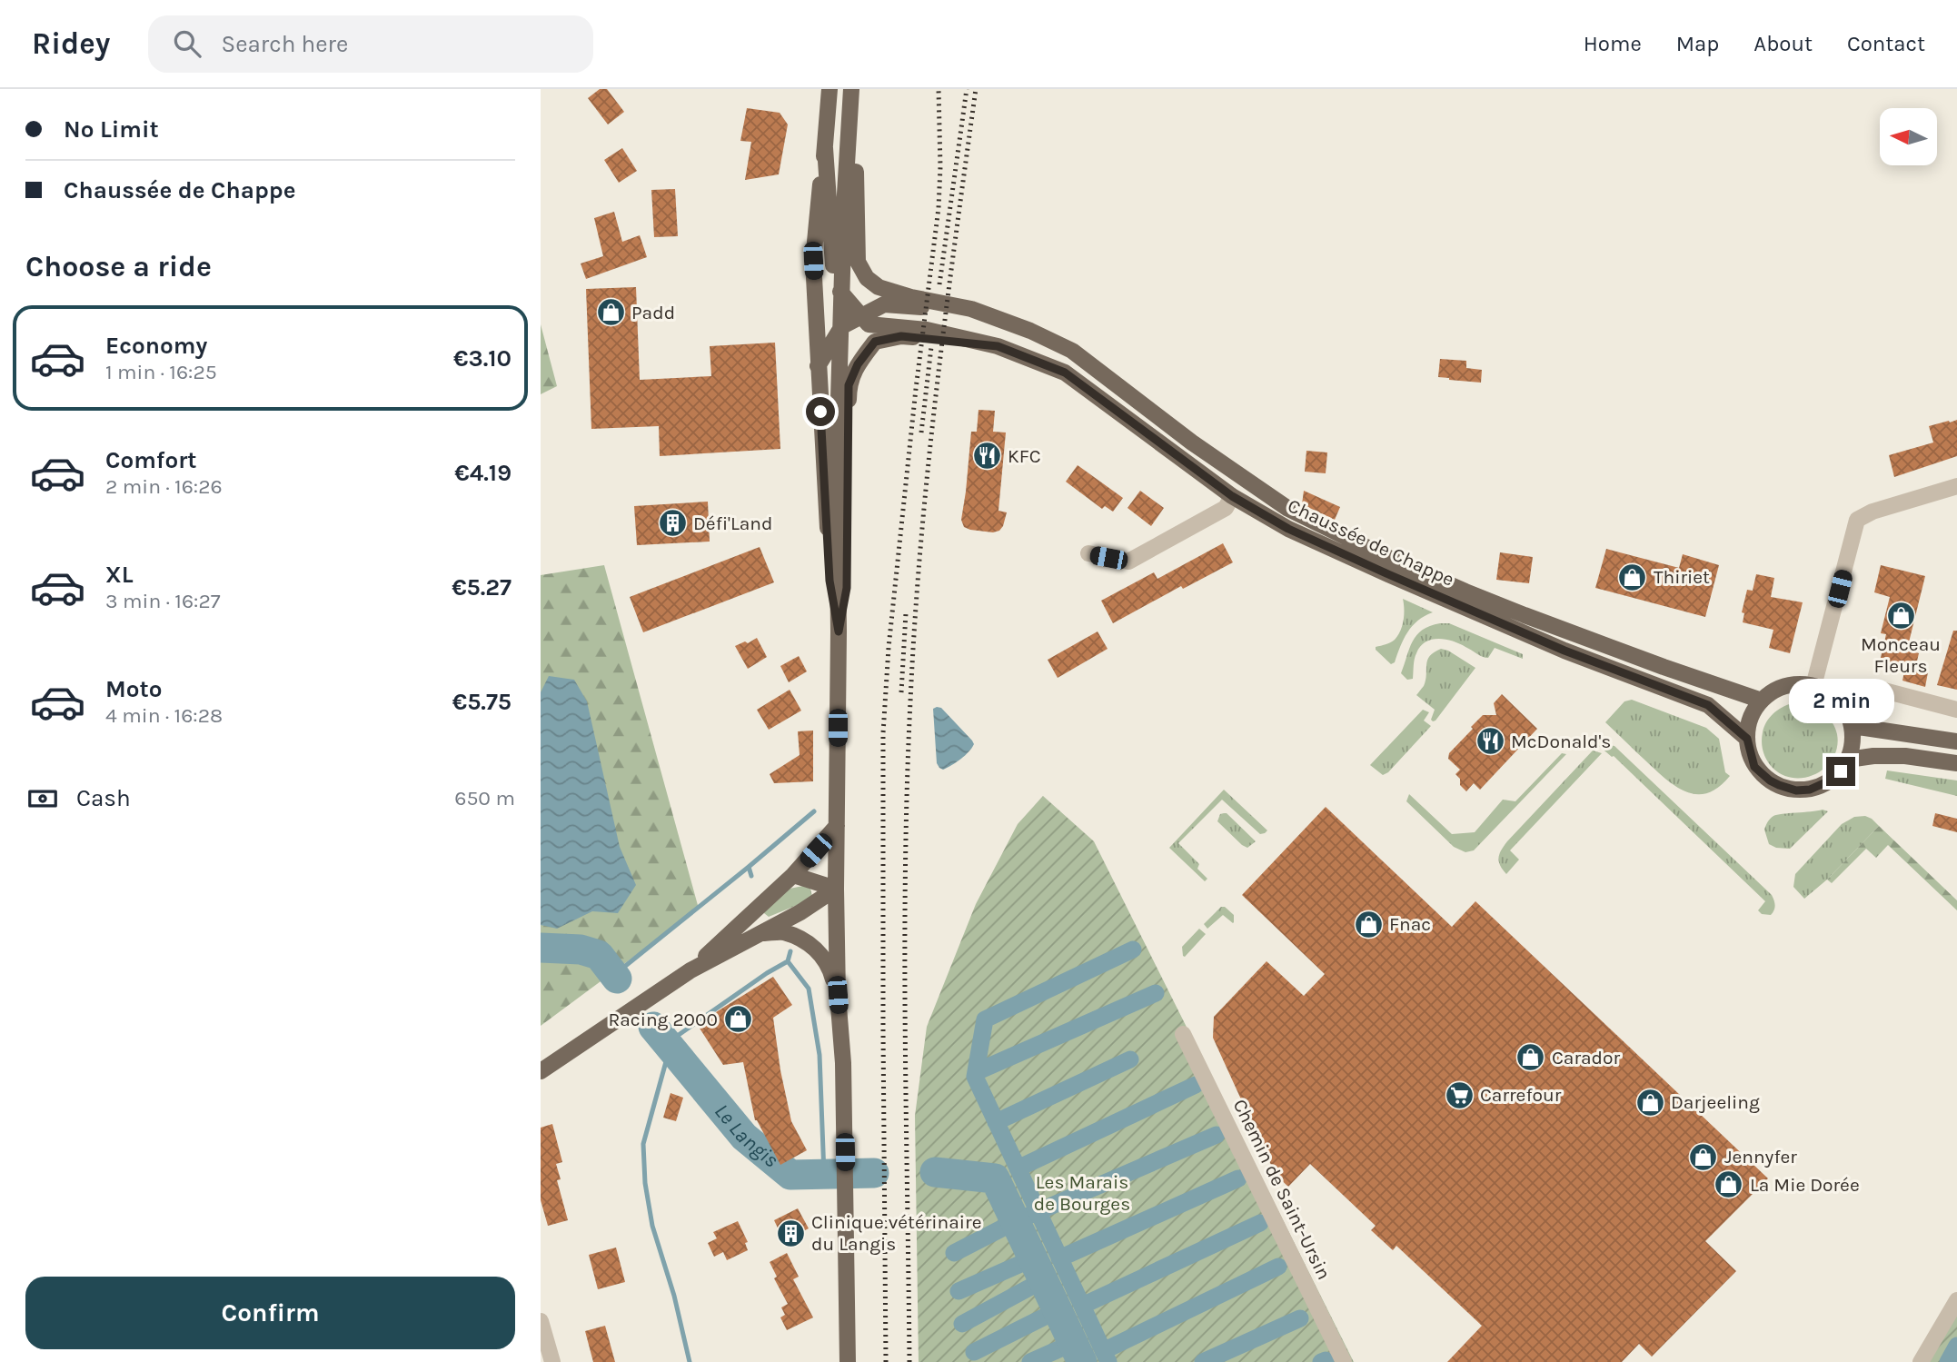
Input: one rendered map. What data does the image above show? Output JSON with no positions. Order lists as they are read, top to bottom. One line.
{"streets":{"main road":["Chaussée de Chappe"],"street":["Chemin de Saint-Ursin"]},"water":["Le Langis"],"parks":["Les Marais de Bourges"],"places":{"shop":["Padd","Thiriet","Monceau Fleurs","Fnac","Racing 2000","Carador","Darjeeling","Jennyfer","La Mie Dorée"],"restaurant":["KFC","McDonald's"],"building":["Défi'Land","Clinique vétérinaire du Langis"],"supermarket":["Carrefour"]},"north":"left","page":{"header":"Ridey","search":"Search here","nav":["Home","Map","About","Contact"],"banner":["No Limit","Chaussée de Chappe"],"heading":"Choose a ride","list":[{"name":"Economy","note":"1 min · 16:25","value":"€3.10"},{"name":"Comfort","note":"2 min · 16:26","value":"€4.19"},{"name":"XL","note":"3 min · 16:27","value":"€5.27"},{"name":"Moto","note":"4 min · 16:28","value":"€5.75"}],"bubble":"2 min","pay":["Cash","650 m"],"buttons":"Confirm"}}
